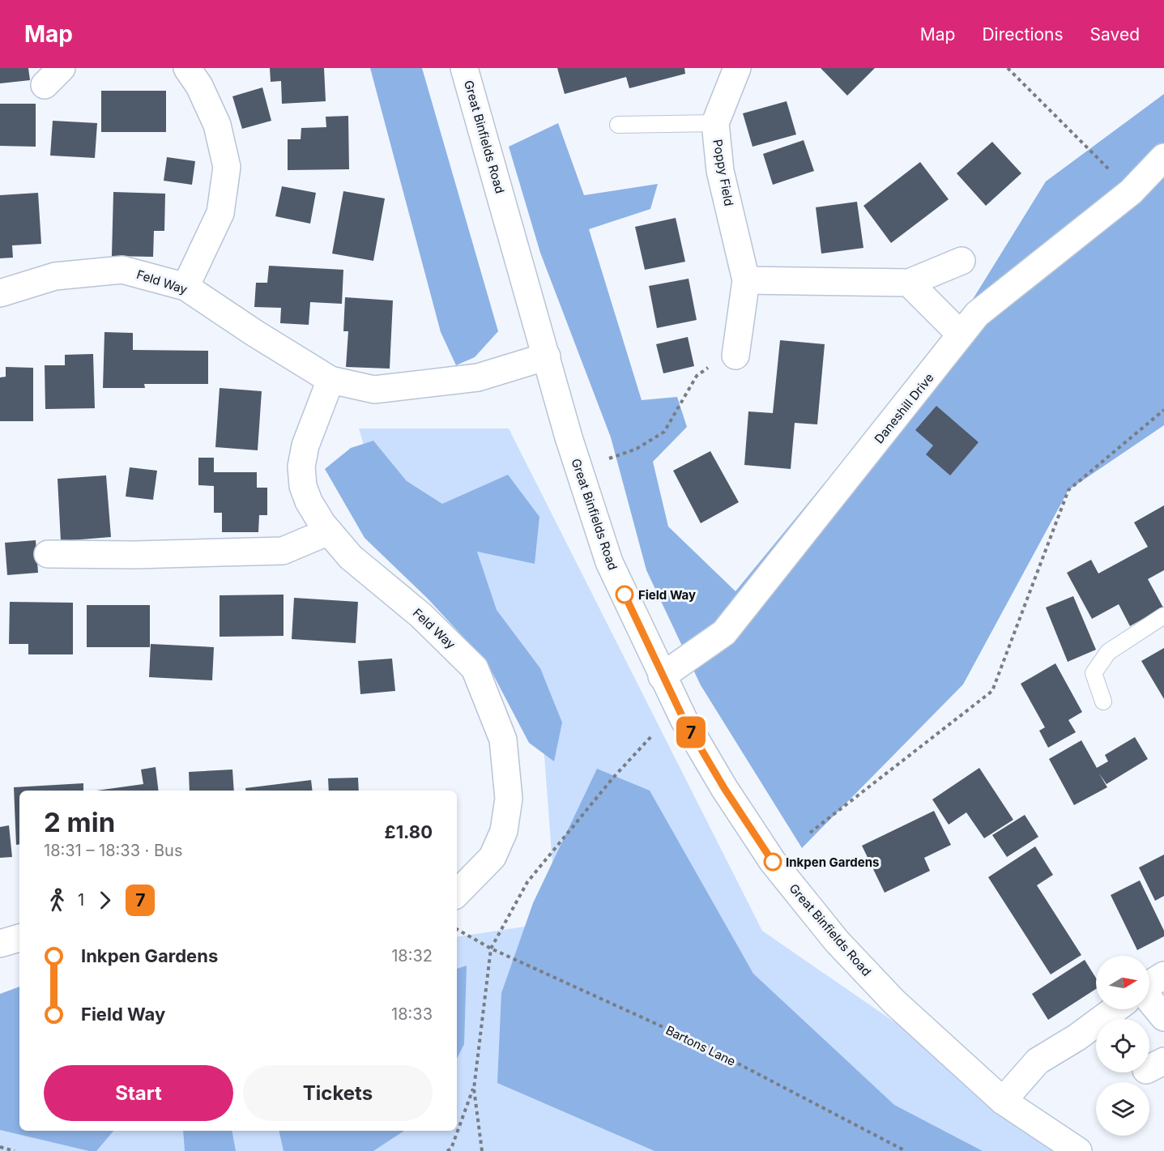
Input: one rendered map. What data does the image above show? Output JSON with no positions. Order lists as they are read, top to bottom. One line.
{"streets":{"street":["Great Binfields Road","Poppy Field","Feld Way","Daneshill Drive"],"path":["Bartons Lane"]},"crossings":[["Great Binfields Road","Feld Way"],["Great Binfields Road","Daneshill Drive"]],"places":["Field Way","Inkpen Gardens"],"lines":["bus line 7"],"north":"right","page":{"header":"Map","nav":["Map","Directions","Saved"],"on_map":"7","heading":["2 min","18:31 – 18:33 · Bus","£1.80"],"legs":["1","7"],"list":[{"name":"Inkpen Gardens","value":"18:32"},{"name":"Field Way","value":"18:33"}],"buttons":["Start","Tickets"]}}
